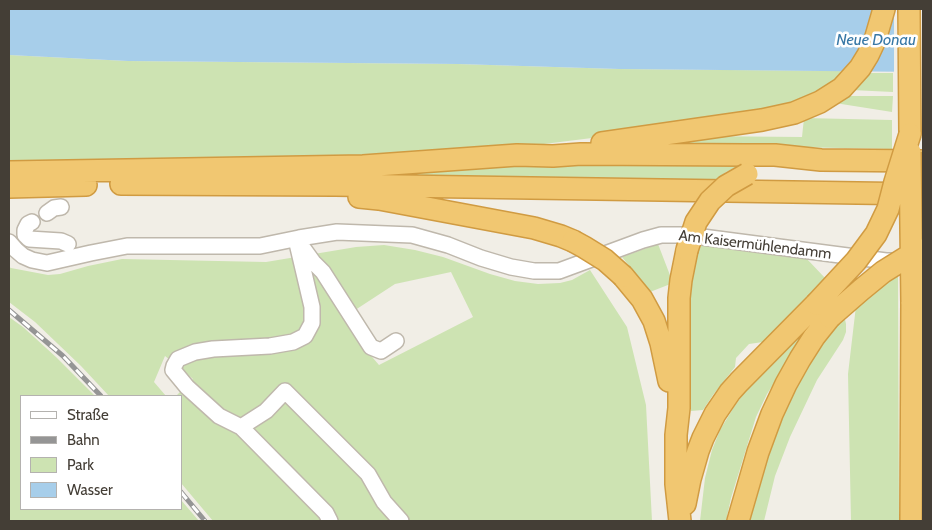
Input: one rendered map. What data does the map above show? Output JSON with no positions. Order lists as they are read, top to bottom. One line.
{"streets":{"street":["Am Kaisermühlendamm"]},"water":["Neue Donau"],"legend":["Straße","Bahn","Park","Wasser"]}
